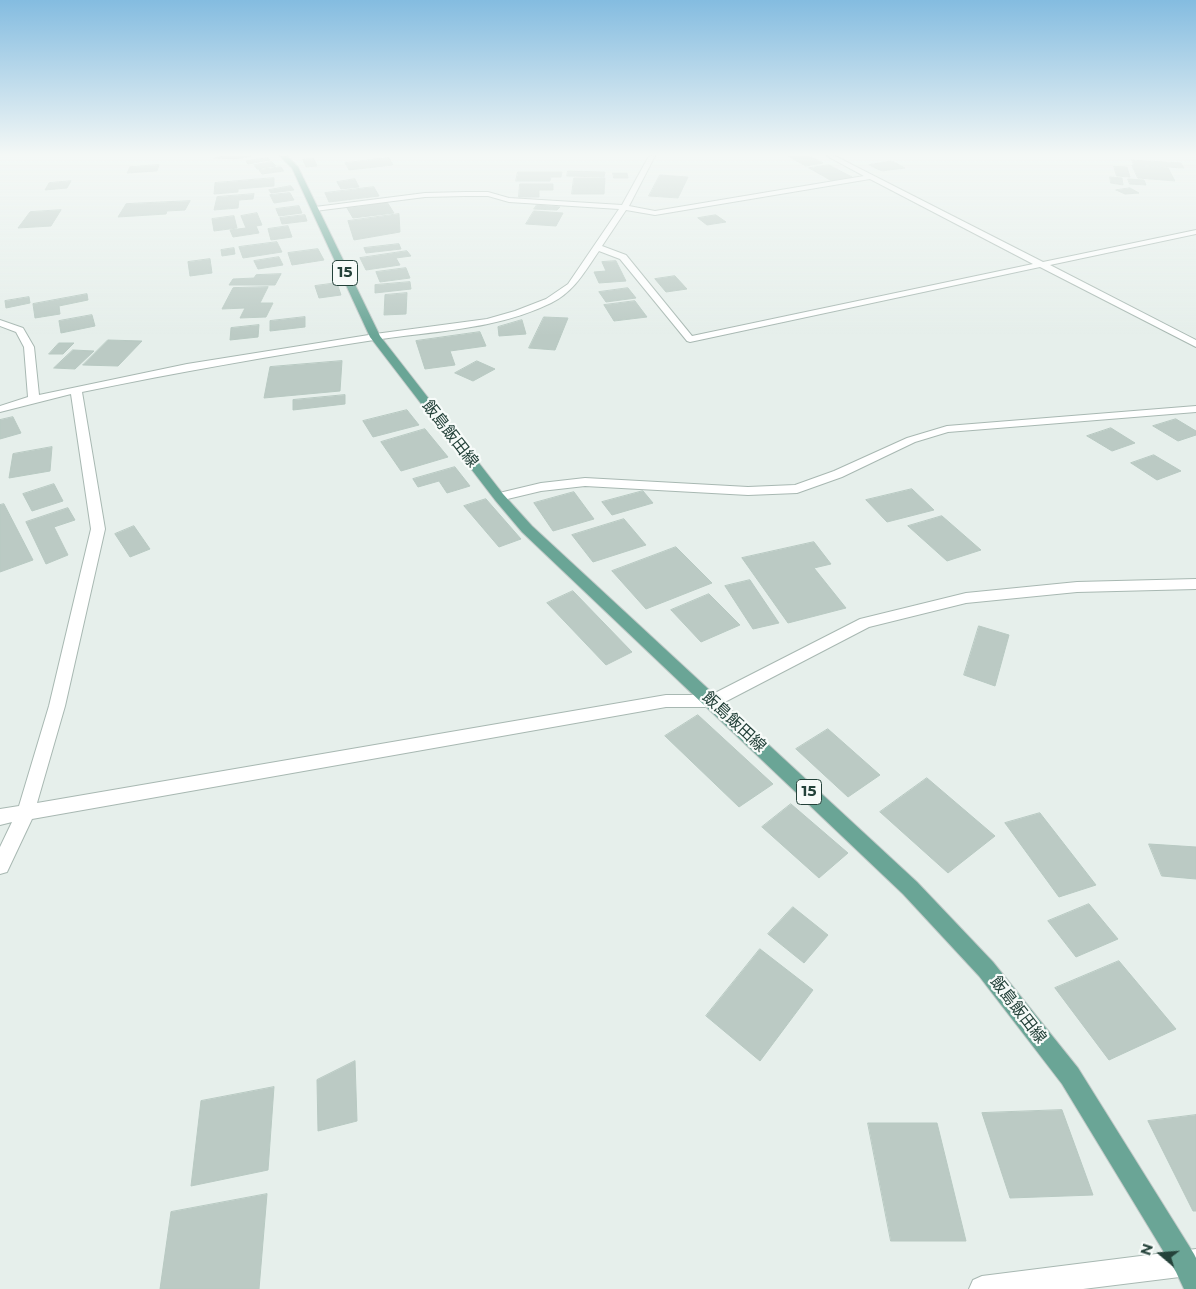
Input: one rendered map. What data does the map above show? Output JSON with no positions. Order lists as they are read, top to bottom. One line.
{"streets":{"main road":["15","飯島飯田線"]},"north":"left"}
